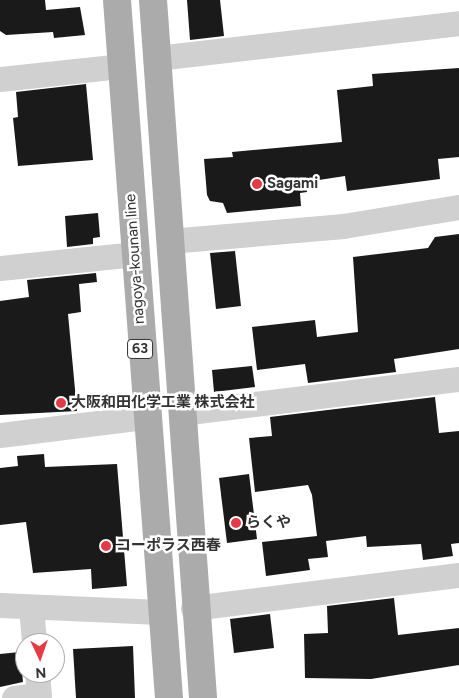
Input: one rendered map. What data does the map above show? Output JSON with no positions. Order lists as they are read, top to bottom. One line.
{"streets":{"main road":["nagoya-kounan line","63"]},"places":["Sagami","大阪和田化学工業 株式会社","らくや","コーポラス西春"],"north":"bottom"}
